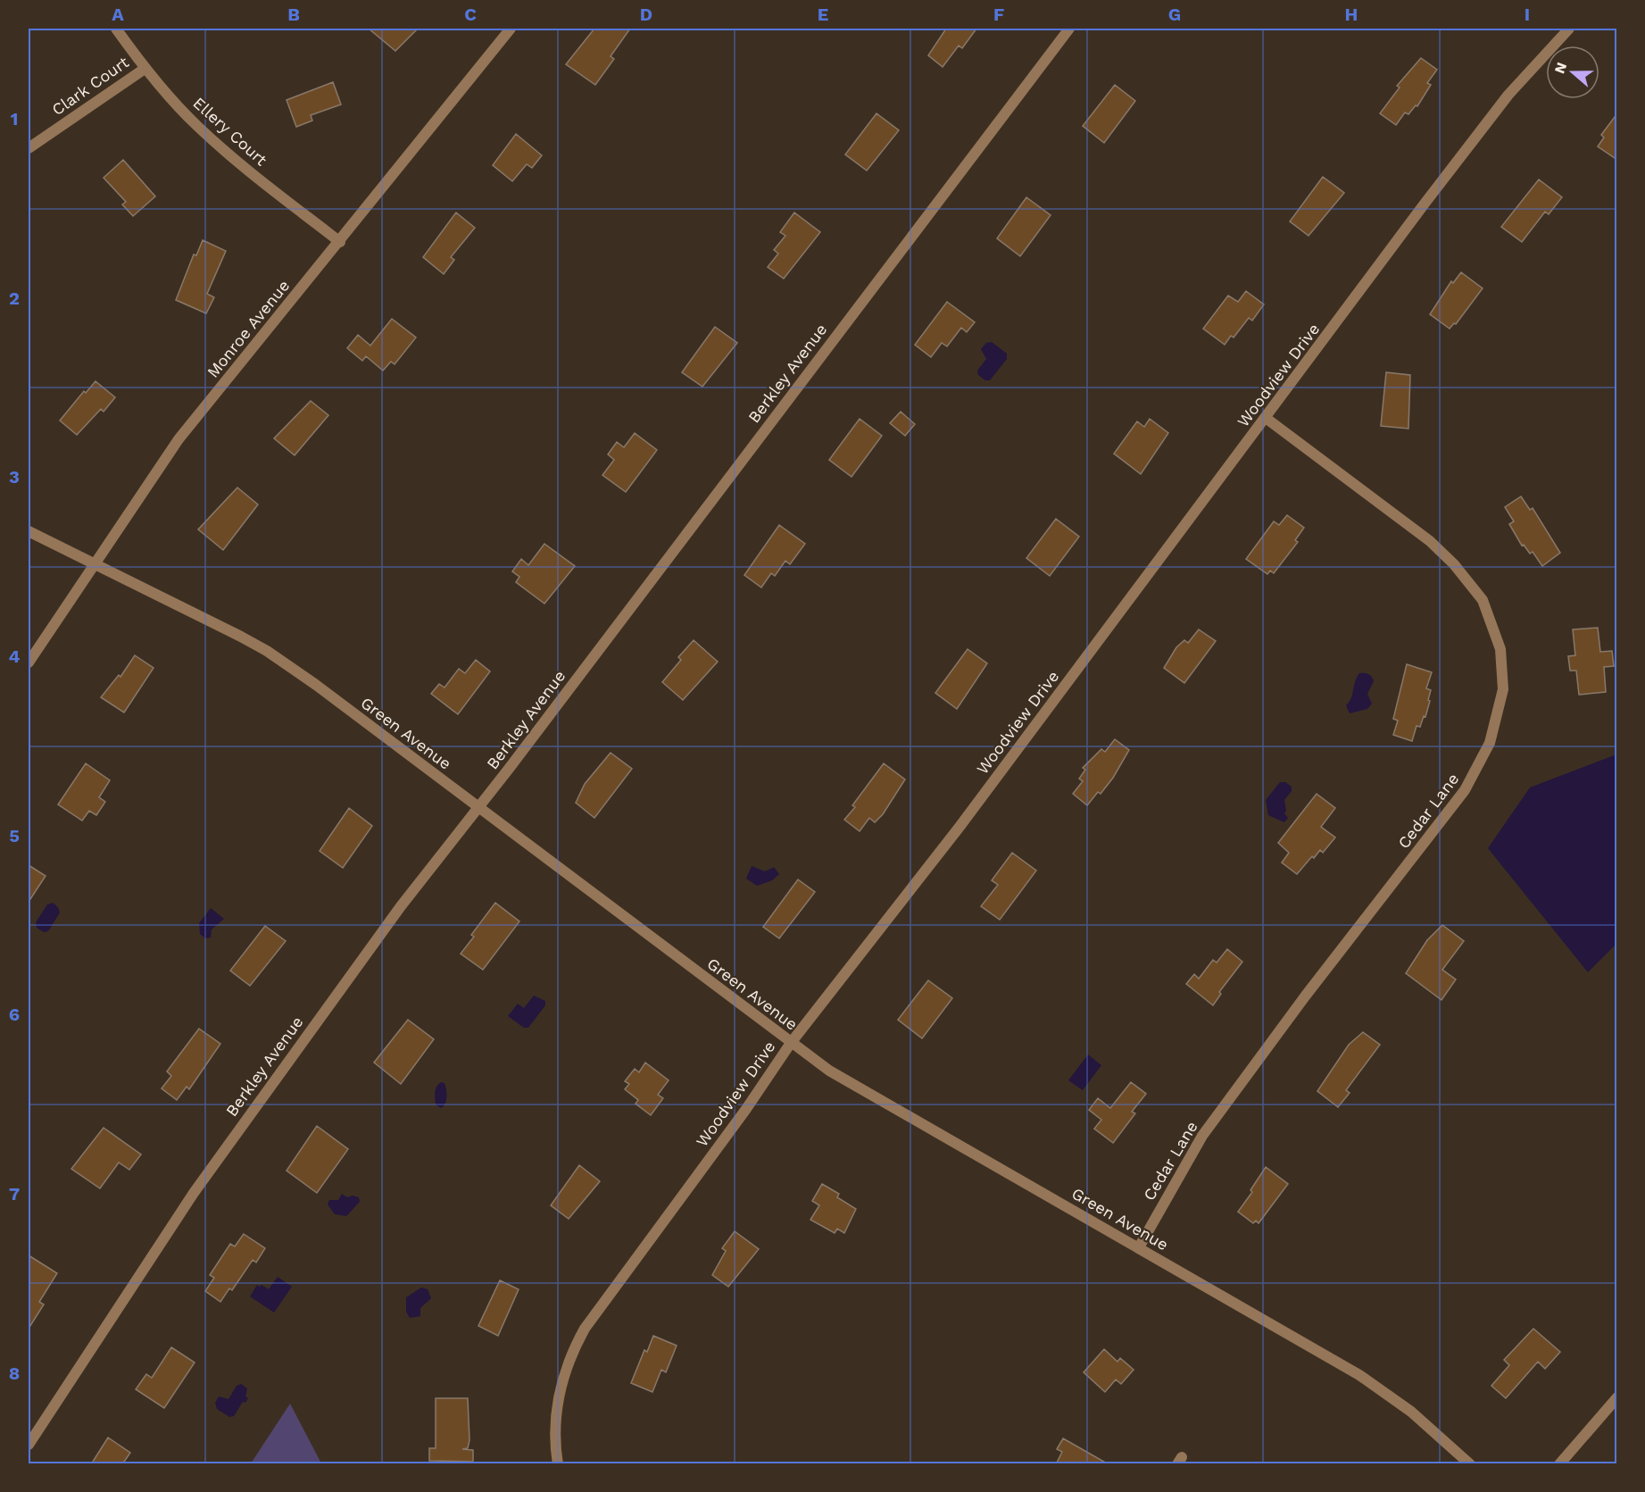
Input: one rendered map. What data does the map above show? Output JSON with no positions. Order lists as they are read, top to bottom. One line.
{"streets":{"street":["Clark Court","Ellery Court","Monroe Avenue","Berkley Avenue","Woodview Drive","Green Avenue","Cedar Lane"]},"crossings":[["Clark Court","Ellery Court"],["Ellery Court","Monroe Avenue"],["Monroe Avenue","Green Avenue"],["Berkley Avenue","Green Avenue"],["Woodview Drive","Green Avenue"],["Woodview Drive","Cedar Lane"],["Green Avenue","Cedar Lane"]],"north":"left","grid":{"columns":["A","B","C","D","E","F","G","H","I"],"rows":["1","2","3","4","5","6","7","8"]}}
